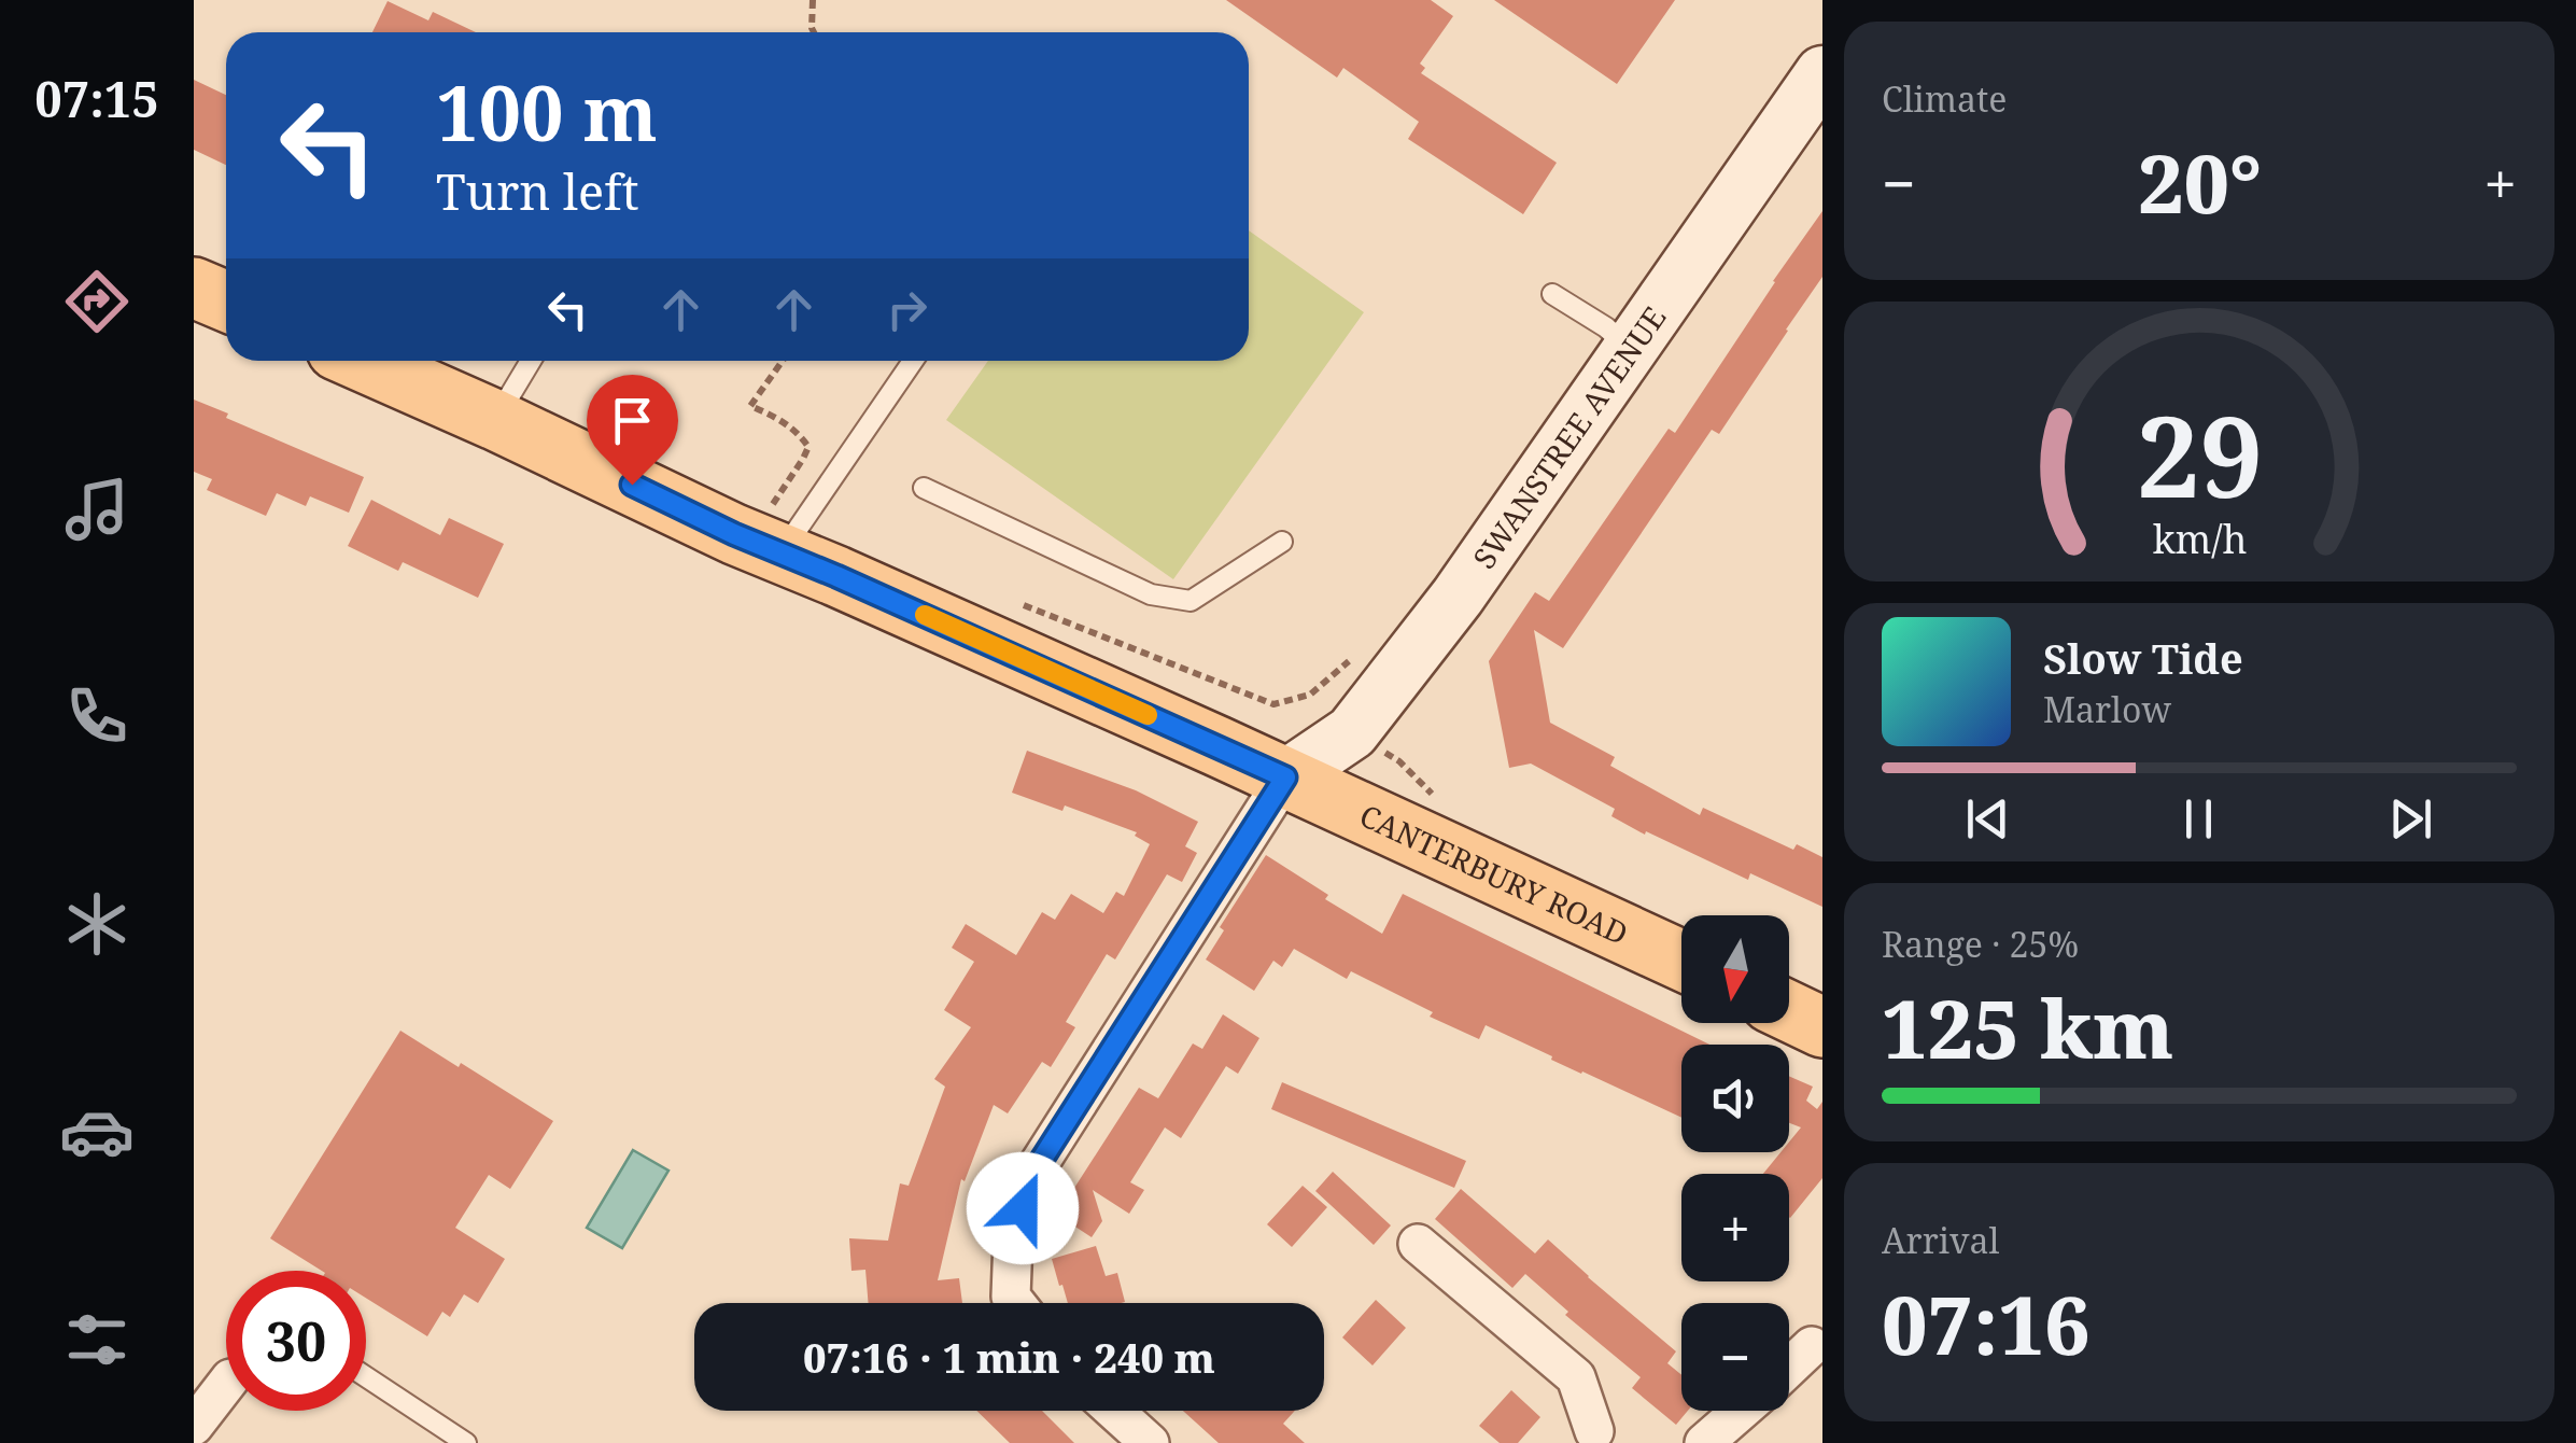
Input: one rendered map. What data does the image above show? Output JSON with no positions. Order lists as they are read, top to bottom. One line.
{"streets":{"main road":["CANTERBURY ROAD"],"street":["SWANSTREE AVENUE"]},"crossings":[["SWANSTREE AVENUE","CANTERBURY ROAD"]],"north":"bottom","page":{"tabs":"07:15","tile":["Climate",["Range · 25%","125 km"],["Arrival","07:16"]],"turn":["100 m","Turn left"],"heat":["−","20°","+"],"song":["Slow Tide","Marlow"],"map_buttons":["+","−"],"limit":"30","trip":"07:16 · 1 min · 240 m","gauge":["29","km/h"]}}
